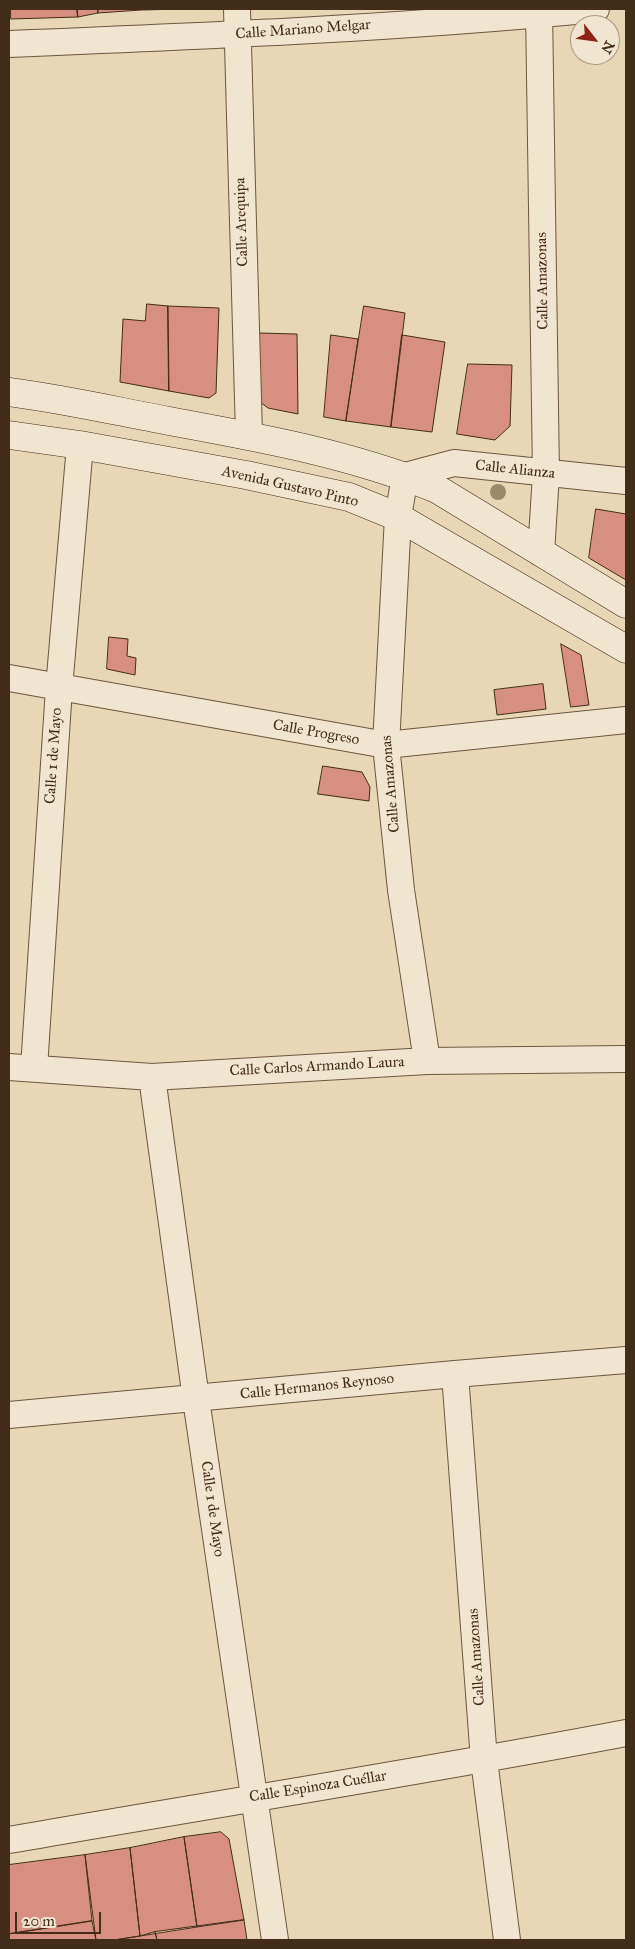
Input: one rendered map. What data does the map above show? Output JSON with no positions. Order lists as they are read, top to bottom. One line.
{"streets":{"main road":["Avenida Gustavo Pinto"],"street":["Calle Mariano Melgar","Calle Arequipa","Calle Amazonas","Calle Alianza","Calle Progreso","Calle 1 de Mayo","Calle Carlos Armando Laura","Calle Hermanos Reynoso","Calle Espinoza Cuéllar"]},"crossings":[["Calle Mariano Melgar","Calle Arequipa"],["Calle Mariano Melgar","Calle Amazonas"],["Calle Amazonas","Calle Alianza"],["Calle Amazonas","Avenida Gustavo Pinto"],["Calle Amazonas","Calle Progreso"],["Calle Amazonas","Calle Carlos Armando Laura"],["Calle Amazonas","Calle Hermanos Reynoso"],["Calle Amazonas","Calle Espinoza Cuéllar"],["Avenida Gustavo Pinto","Calle 1 de Mayo"],["Calle Progreso","Calle 1 de Mayo"],["Calle 1 de Mayo","Calle Carlos Armando Laura"],["Calle 1 de Mayo","Calle Hermanos Reynoso"],["Calle 1 de Mayo","Calle Espinoza Cuéllar"]],"scale_bar":"20 m","north":"bottom right"}
